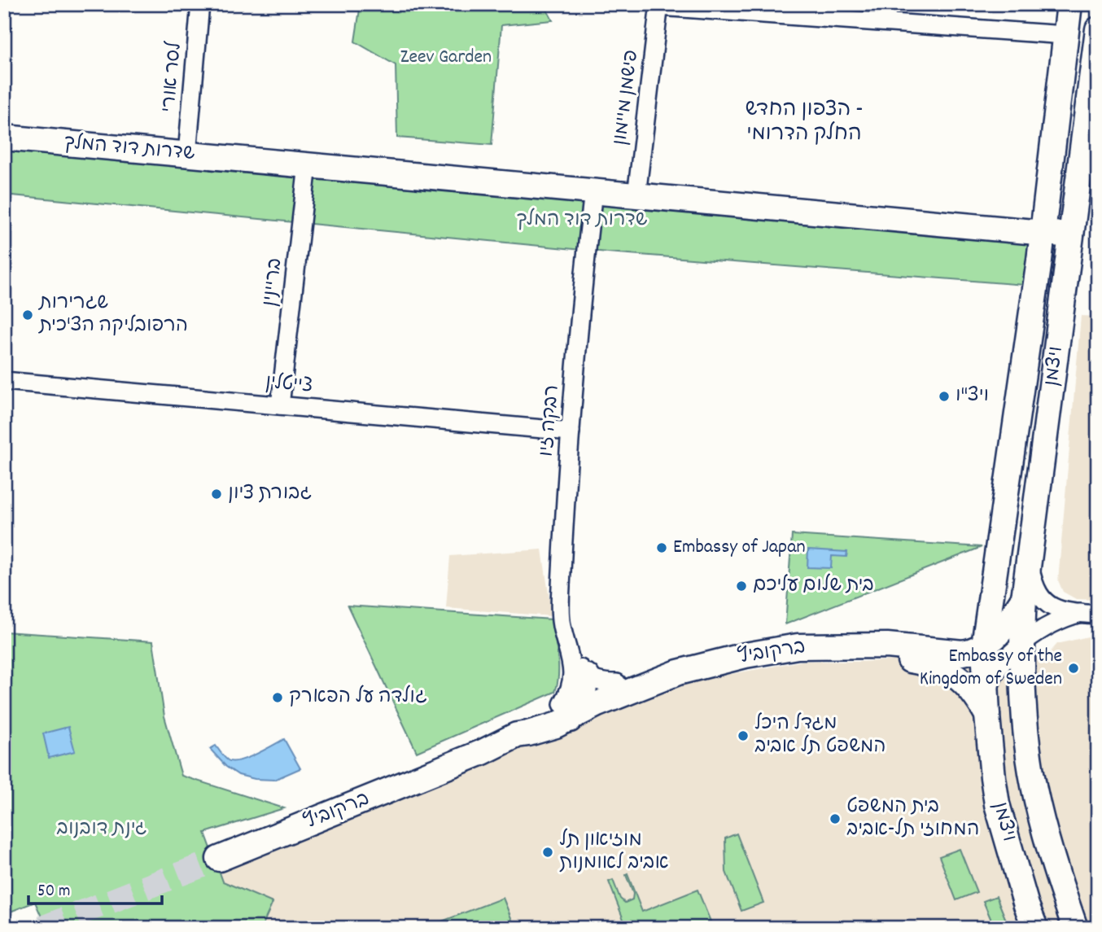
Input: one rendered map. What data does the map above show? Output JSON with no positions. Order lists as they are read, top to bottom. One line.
{"streets":{"street":["לסר אורי","פישמן מיימון","שדרות דוד המלך","בריינין","ויצמן","צייטלין","רבקה זיו","ברקוביץ"]},"crossings":[["לסר אורי","שדרות דוד המלך"],["פישמן מיימון","שדרות דוד המלך"],["שדרות דוד המלך","בריינין"],["שדרות דוד המלך","ויצמן"],["שדרות דוד המלך","רבקה זיו"],["בריינין","צייטלין"],["ויצמן","ברקוביץ"],["צייטלין","רבקה זיו"],["רבקה זיו","ברקוביץ"]],"districts":["הצפון החדש - החלק הדרומי"],"parks":["Zeev Garden","שדרות דוד המלך","גינת דובנוב"],"places":["שגרירות הרפובליקה הצ'כית","ויצ\"ו","גבורת ציון","Embassy of Japan","בית שלום עליכם","Embassy of the Kingdom of Sweden","גולדה על הפארק","מגדל היכל המשפט תל אביב","בית המשפט המחוזי תל-אביב","מוזיאון תל אביב לאומנות"],"scale_bar":"50 m"}
